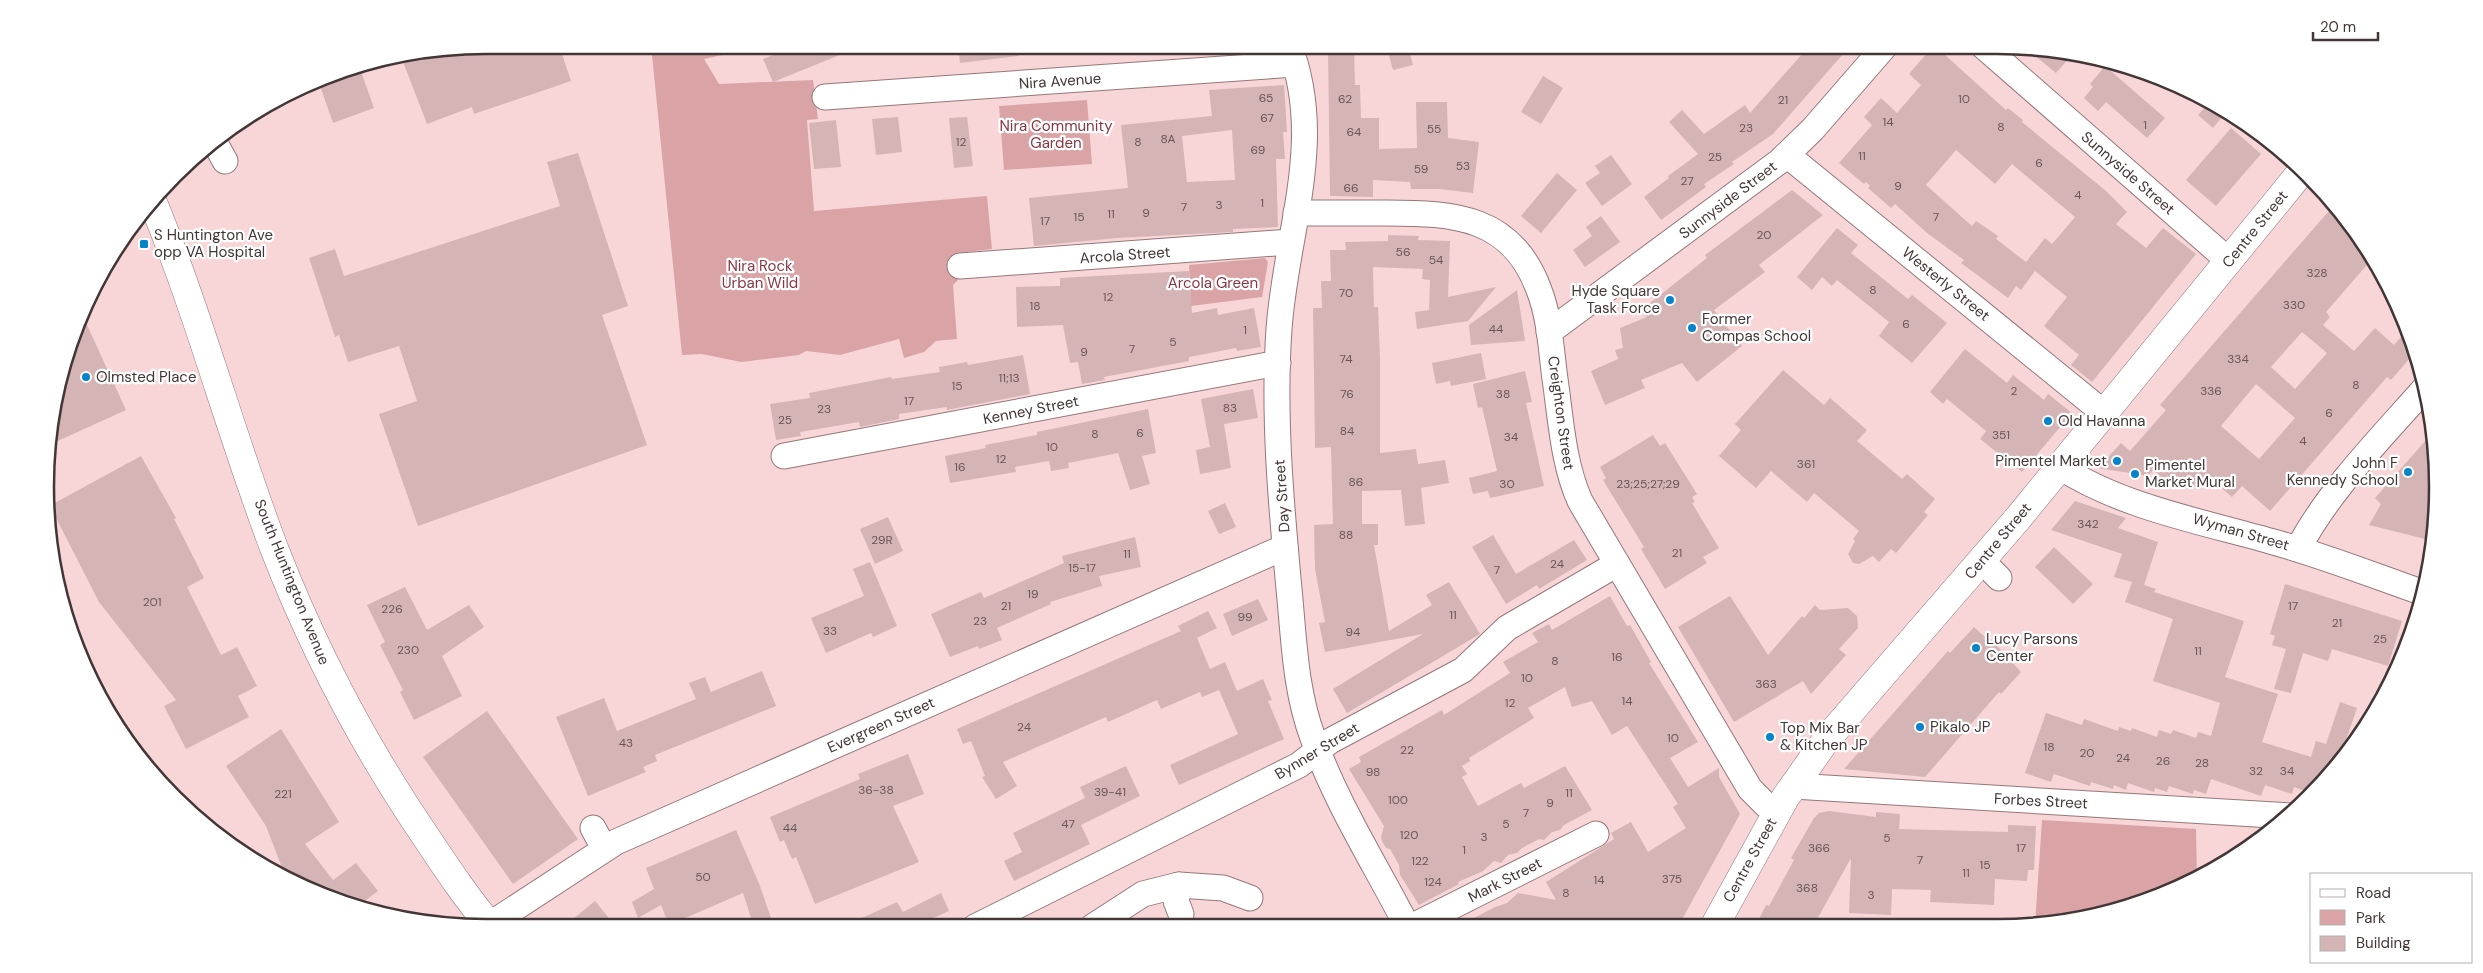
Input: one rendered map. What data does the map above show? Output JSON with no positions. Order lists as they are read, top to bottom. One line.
{"streets":{"main road":["Centre Street","South Huntington Avenue"],"street":["Nira Avenue","Sunnyside Street","Arcola Street","Westerly Street","Kenney Street","Creighton Street","Day Street","Wyman Street","Evergreen Street","Bynner Street","Forbes Street","Mark Street"]},"crossings":[["Nira Avenue","Day Street"],["Sunnyside Street","Centre Street"],["Sunnyside Street","Westerly Street"],["Sunnyside Street","Creighton Street"],["Centre Street","Westerly Street"],["Centre Street","Creighton Street"],["Centre Street","Wyman Street"],["Centre Street","Forbes Street"],["Arcola Street","Day Street"],["Kenney Street","Day Street"],["Creighton Street","Day Street"],["Creighton Street","Bynner Street"],["Day Street","Evergreen Street"],["Day Street","Bynner Street"]],"parks":["Nira Community Garden","Nira Rock Urban Wild","Arcola Green"],"places":{"transit":["S Huntington Ave opp VA Hospital"],"other":["Hyde Square Task Force","Former Compas School","Olmsted Place","Old Havanna","Pimentel Market","John F Kennedy School","Pimentel Market Mural","Lucy Parsons Center","Pikalo JP","Top Mix Bar & Kitchen JP"]},"house_numbers":["65","62","10","21","67","14","1","8","23","55","64","8A","12","8","69","11","25","6","53","59","27","9","66","4","1","3","7","9","11","15","7","17","20","56","54","328","8","70","12","330","18","6","44","1","5","7","9","74","334","11;13","8","15","2","336","76","38","17","83","23","6","25","84","6","8","351","34","4","10","12","361","16","86","30","23;25;27;29","342","88","29R","21","11","24","15-17","7","19","201","21","17","226","11","99","23","21","33","94","25","230","11","16","8","10","363","14","12","24","10","43","18","22","20","24","26","28","32","34","98","36-38","39-41","11","221","100","9","7","47","5","44","120","3","5","366","17","1","7","122","15","11","50","375","14","124","368","8","3"],"legend":["Road","Park","Building"],"scale_bar":"20 m"}
